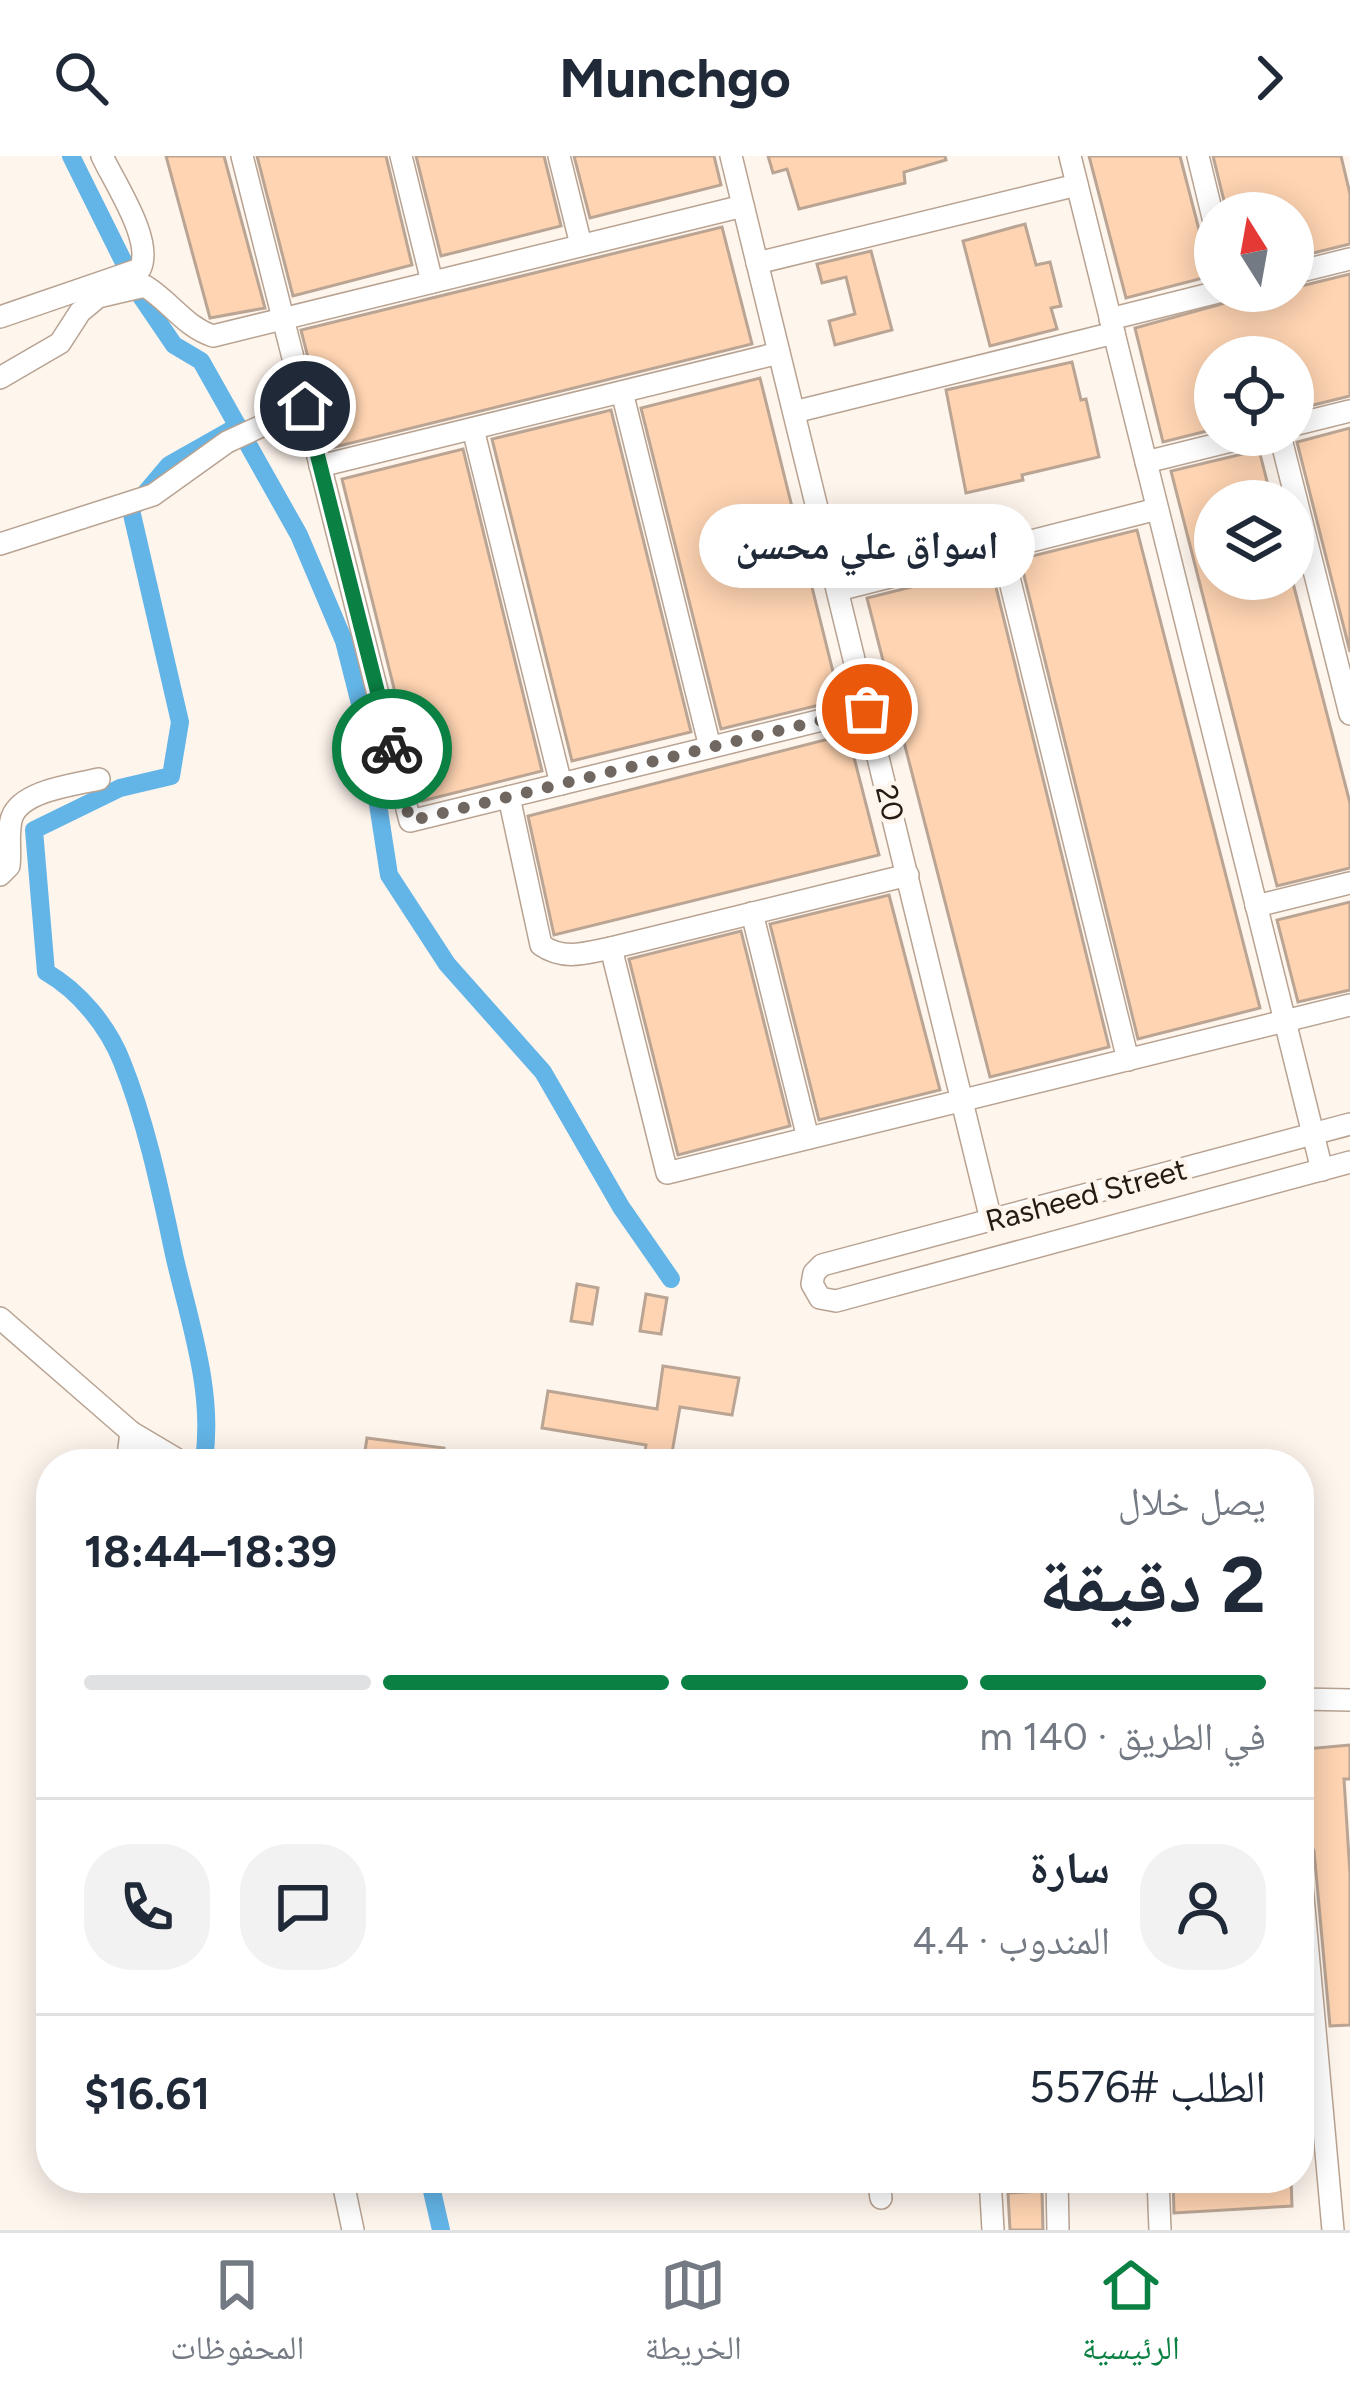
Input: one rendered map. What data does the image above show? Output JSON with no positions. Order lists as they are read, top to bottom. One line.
{"streets":{"street":["20","Rasheed Street"]},"crossings":[["20","Rasheed Street"]],"places":["اسواق علي محسن"],"north":"top","page":{"header":"Munchgo","bubble":"اسواق علي محسن","heading":["2 دقيقة","يصل خلال","18:39–18:44"],"panel":["سارة","المندوب · 4.4","الطلب #5576","$16.61"],"bar":"في الطريق · 140 m","tabs":["الرئيسية","الخريطة","المحفوظات"]}}
